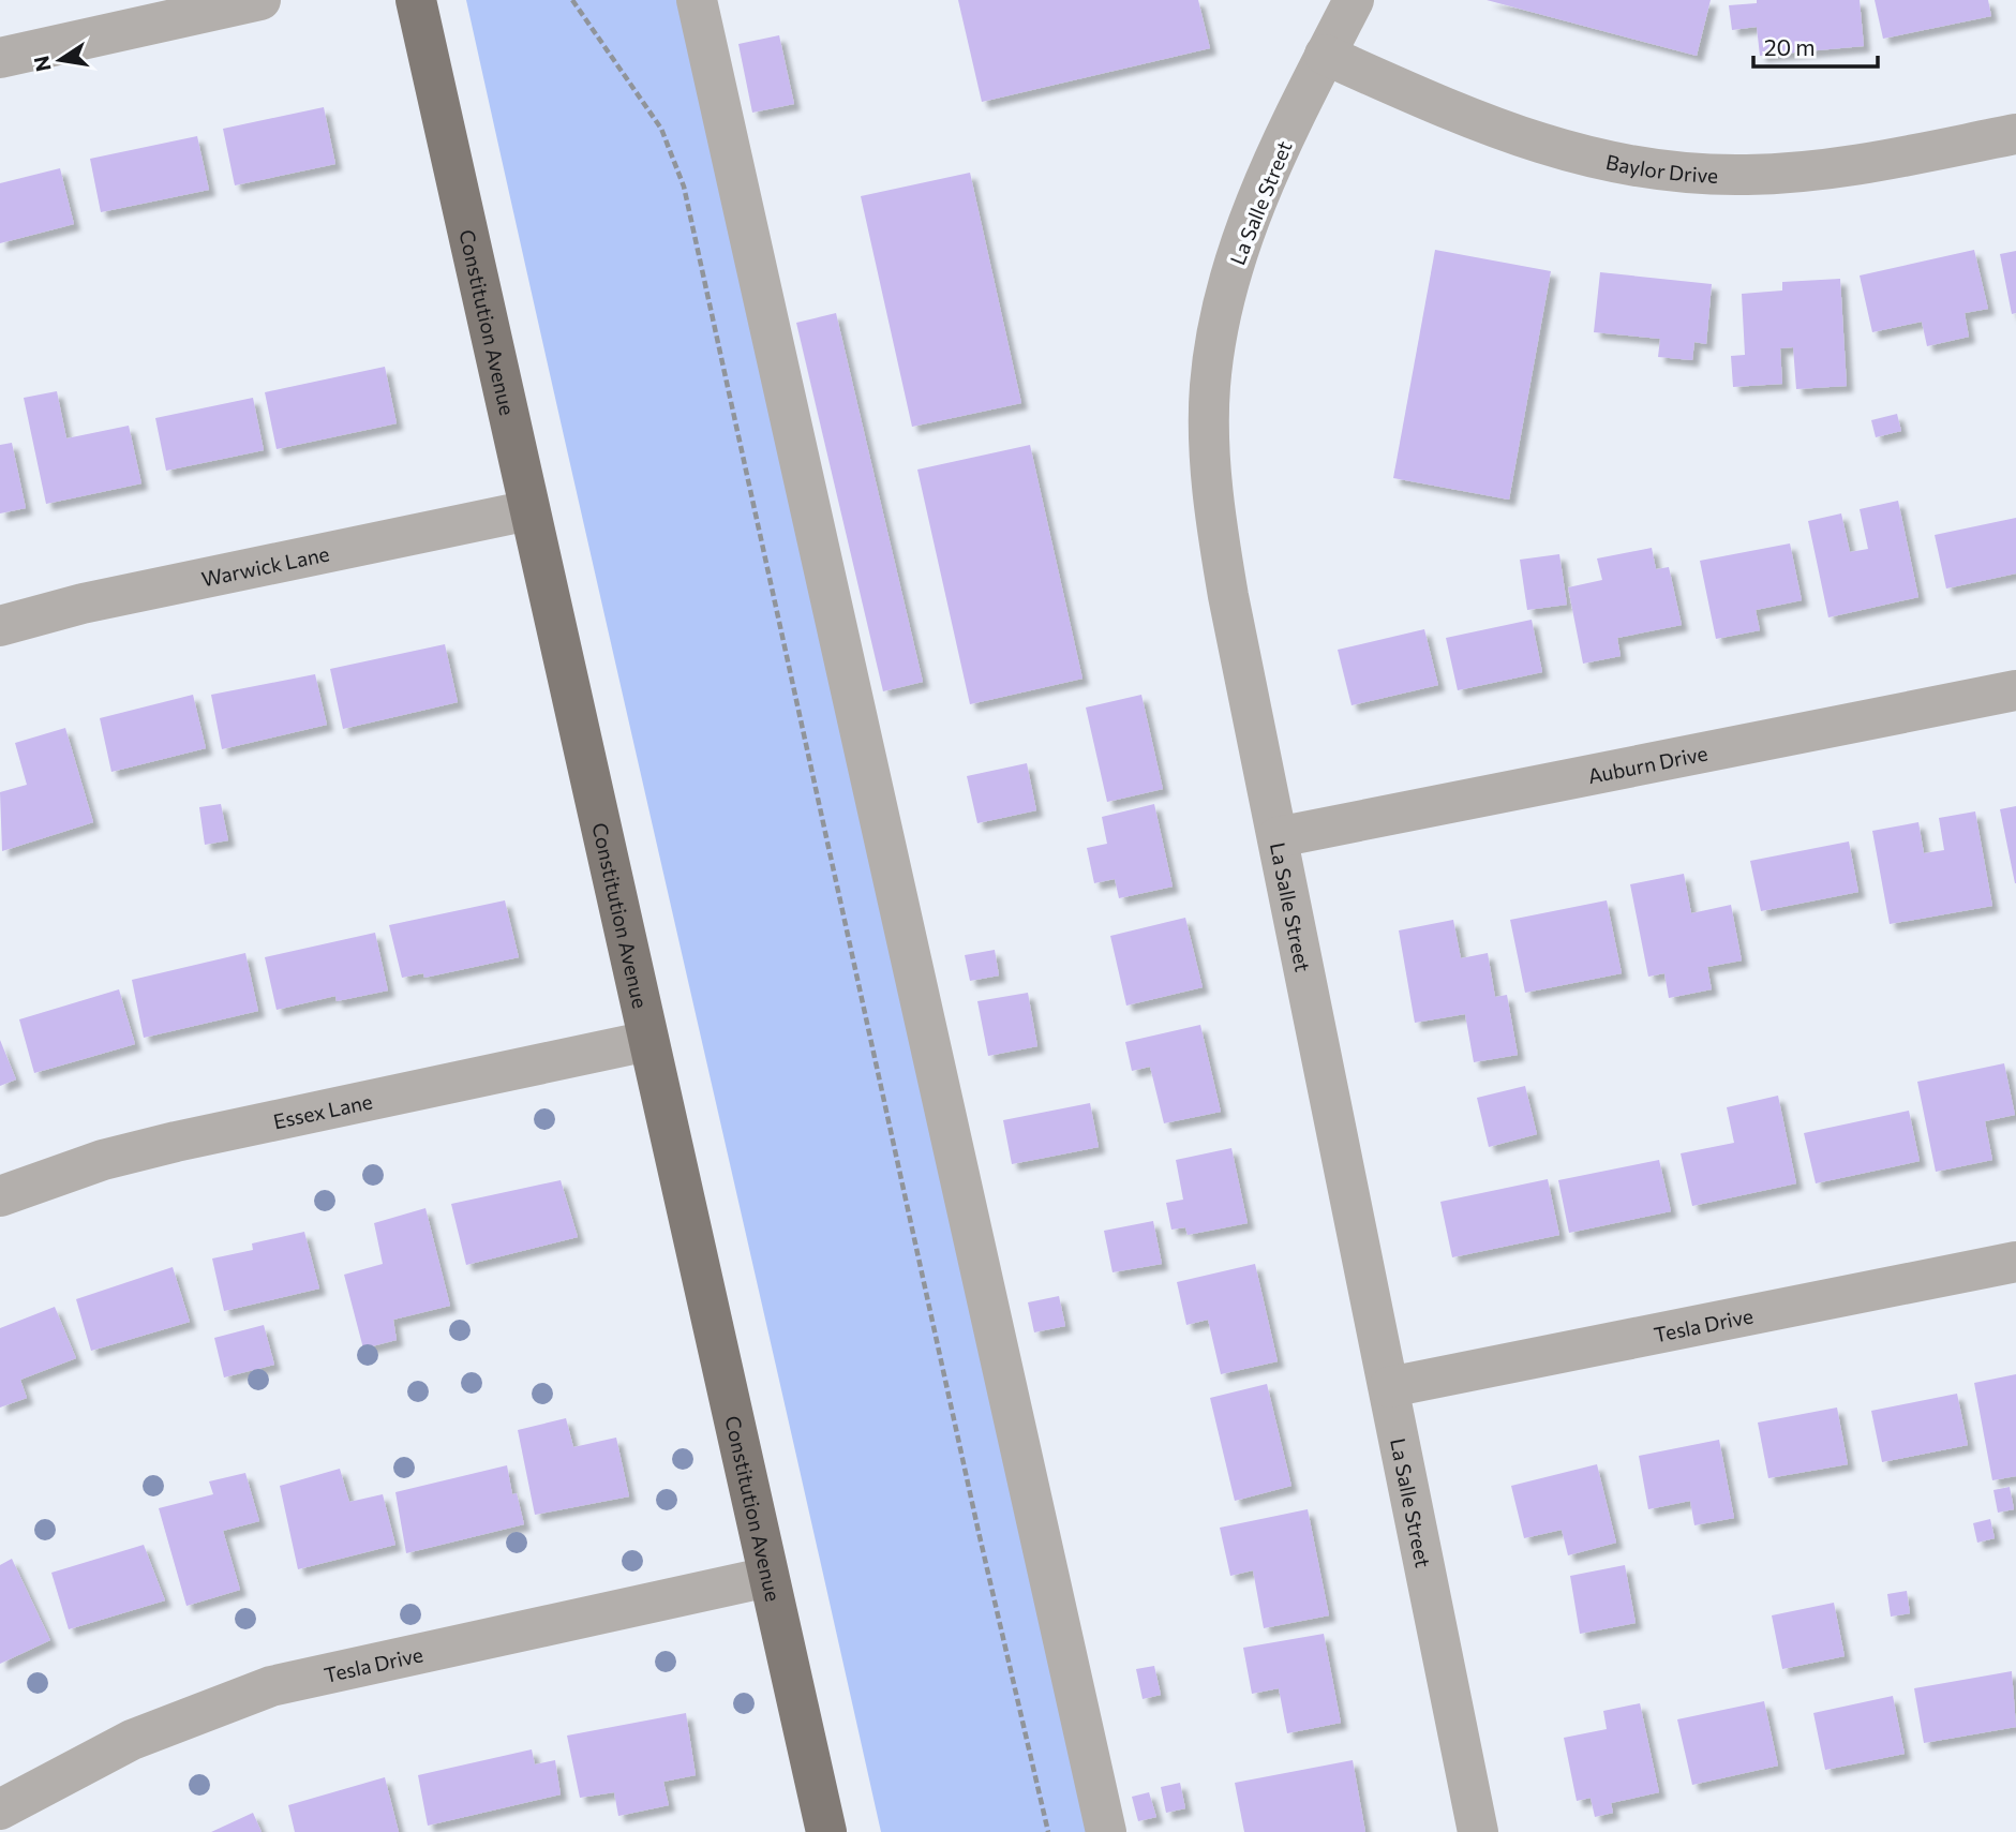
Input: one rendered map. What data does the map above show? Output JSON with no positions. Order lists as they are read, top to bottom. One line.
{"streets":{"main road":["Constitution Avenue"],"street":["Baylor Drive","La Salle Street","Warwick Lane","Auburn Drive","Essex Lane","Tesla Drive"]},"crossings":[["Baylor Drive","La Salle Street"],["La Salle Street","Auburn Drive"],["La Salle Street","Tesla Drive"],["Constitution Avenue","Warwick Lane"],["Constitution Avenue","Essex Lane"],["Constitution Avenue","Tesla Drive"]],"scale_bar":"20 m","north":"left"}
